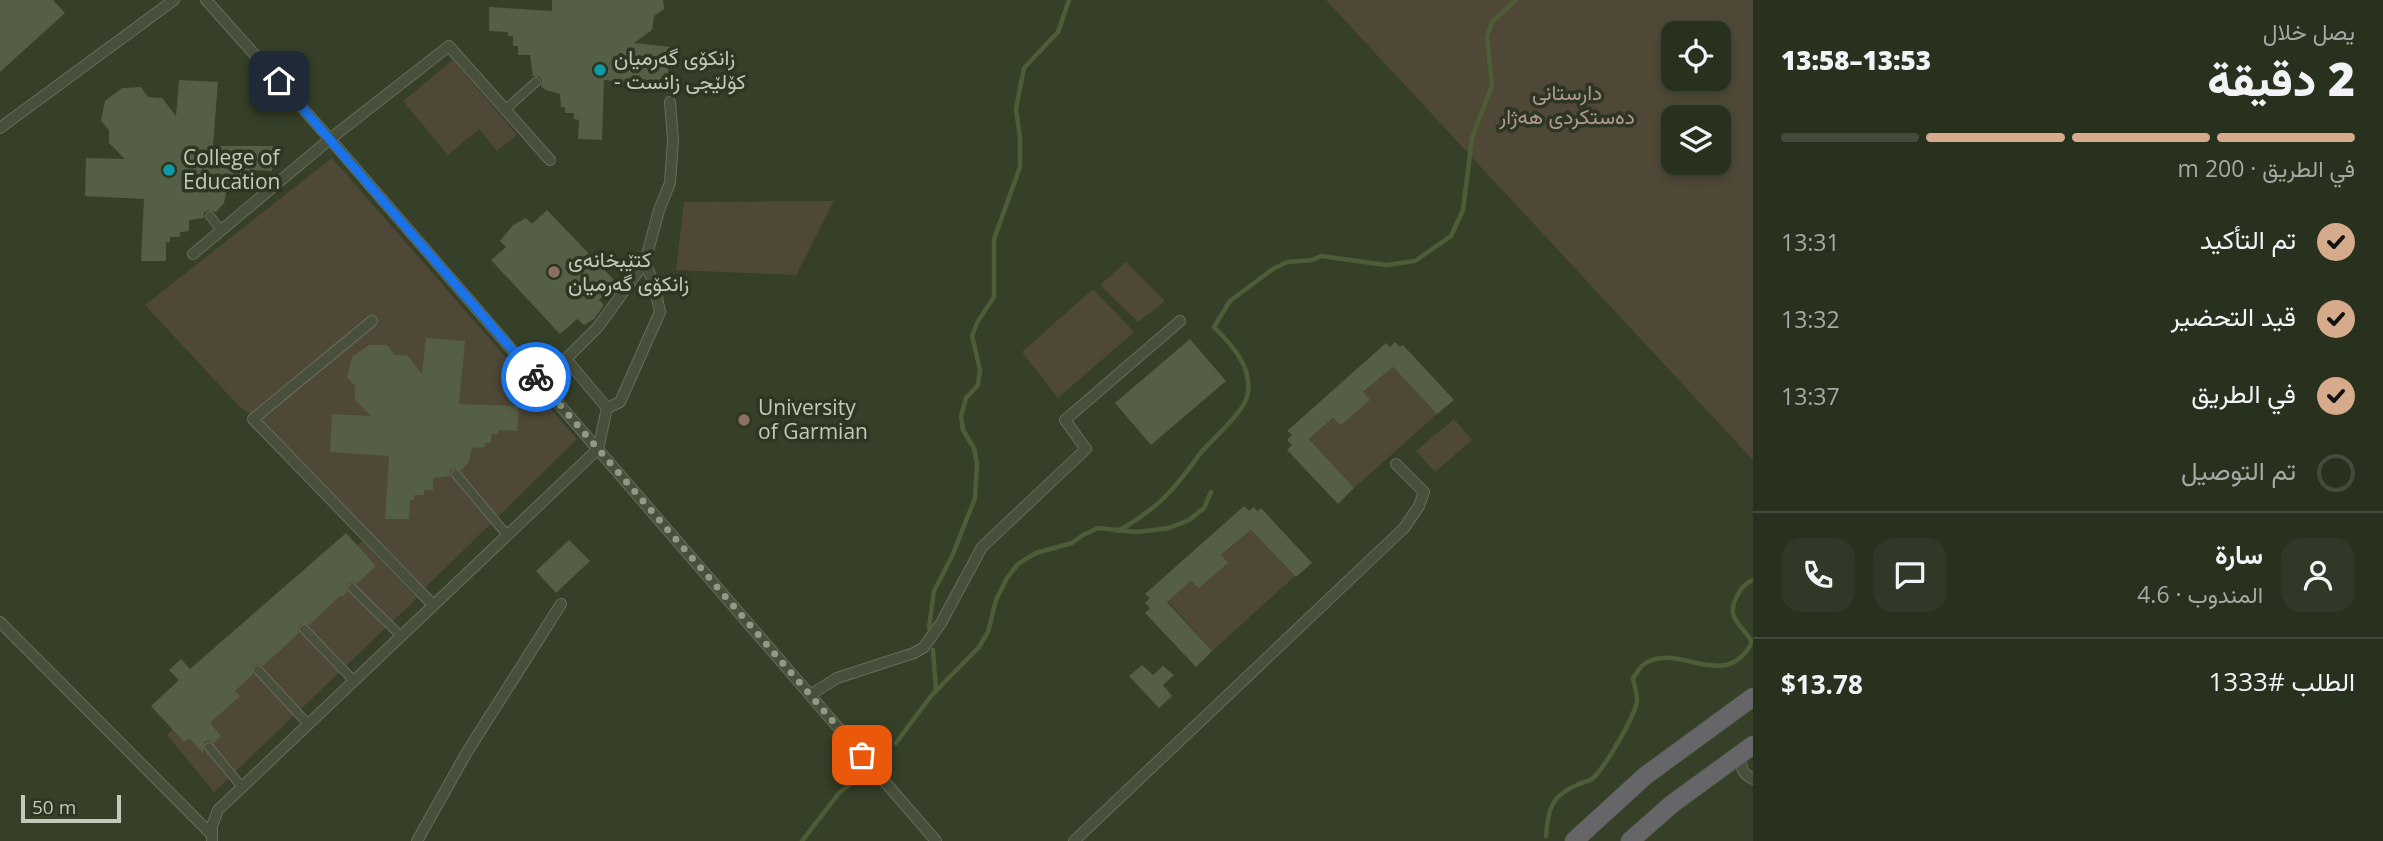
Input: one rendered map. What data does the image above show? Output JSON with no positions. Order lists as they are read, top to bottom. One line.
{"parks":["دارستانی دەستکردی هەژار"],"places":["زانکۆی گەرمیان - کۆلێجی زانست","College of Education","کتێبخانەی زانکۆی گەرمیان","University of Garmian"],"scale_bar":"50 m","page":{"heading":["2 دقيقة","يصل خلال","13:53–13:58"],"panel":["سارة","المندوب · 4.6","الطلب #1333","$13.78"],"bar":"في الطريق · 200 m","list":[["تم التأكيد","13:31"],["قيد التحضير","13:32"],["في الطريق","13:37"],"تم التوصيل"],"scale":"50 m"}}
